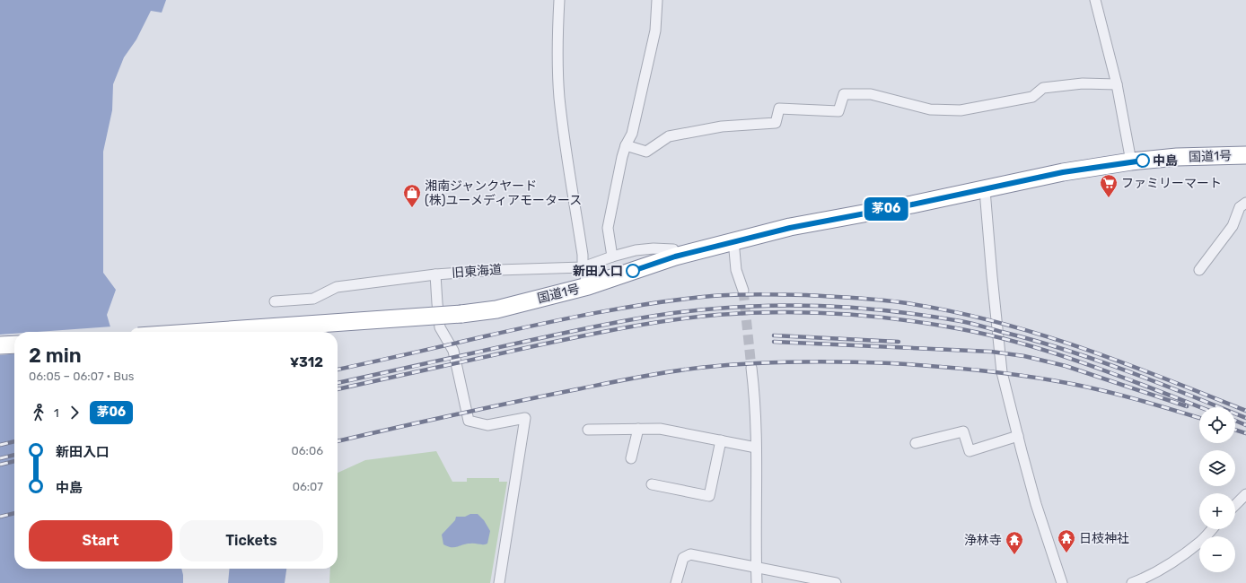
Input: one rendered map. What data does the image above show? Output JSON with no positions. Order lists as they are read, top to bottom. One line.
{"streets":{"highway":["国道1号"],"street":["旧東海道"]},"crossings":[["国道1号","旧東海道"]],"places":{"other":["中島","新田入口"],"supermarket":["ファミリーマート"],"shop":["湘南ジャンクヤード (株)ユーメディアモータース"],"temple":["日枝神社","浄林寺"]},"lines":["bus line 茅06"],"page":{"on_map":"茅06","heading":["2 min","06:05 – 06:07 · Bus","¥312"],"legs":["1","茅06"],"map_buttons":["+","−"],"list":[{"name":"新田入口","value":"06:06"},{"name":"中島","value":"06:07"}],"buttons":["Start","Tickets"]}}
